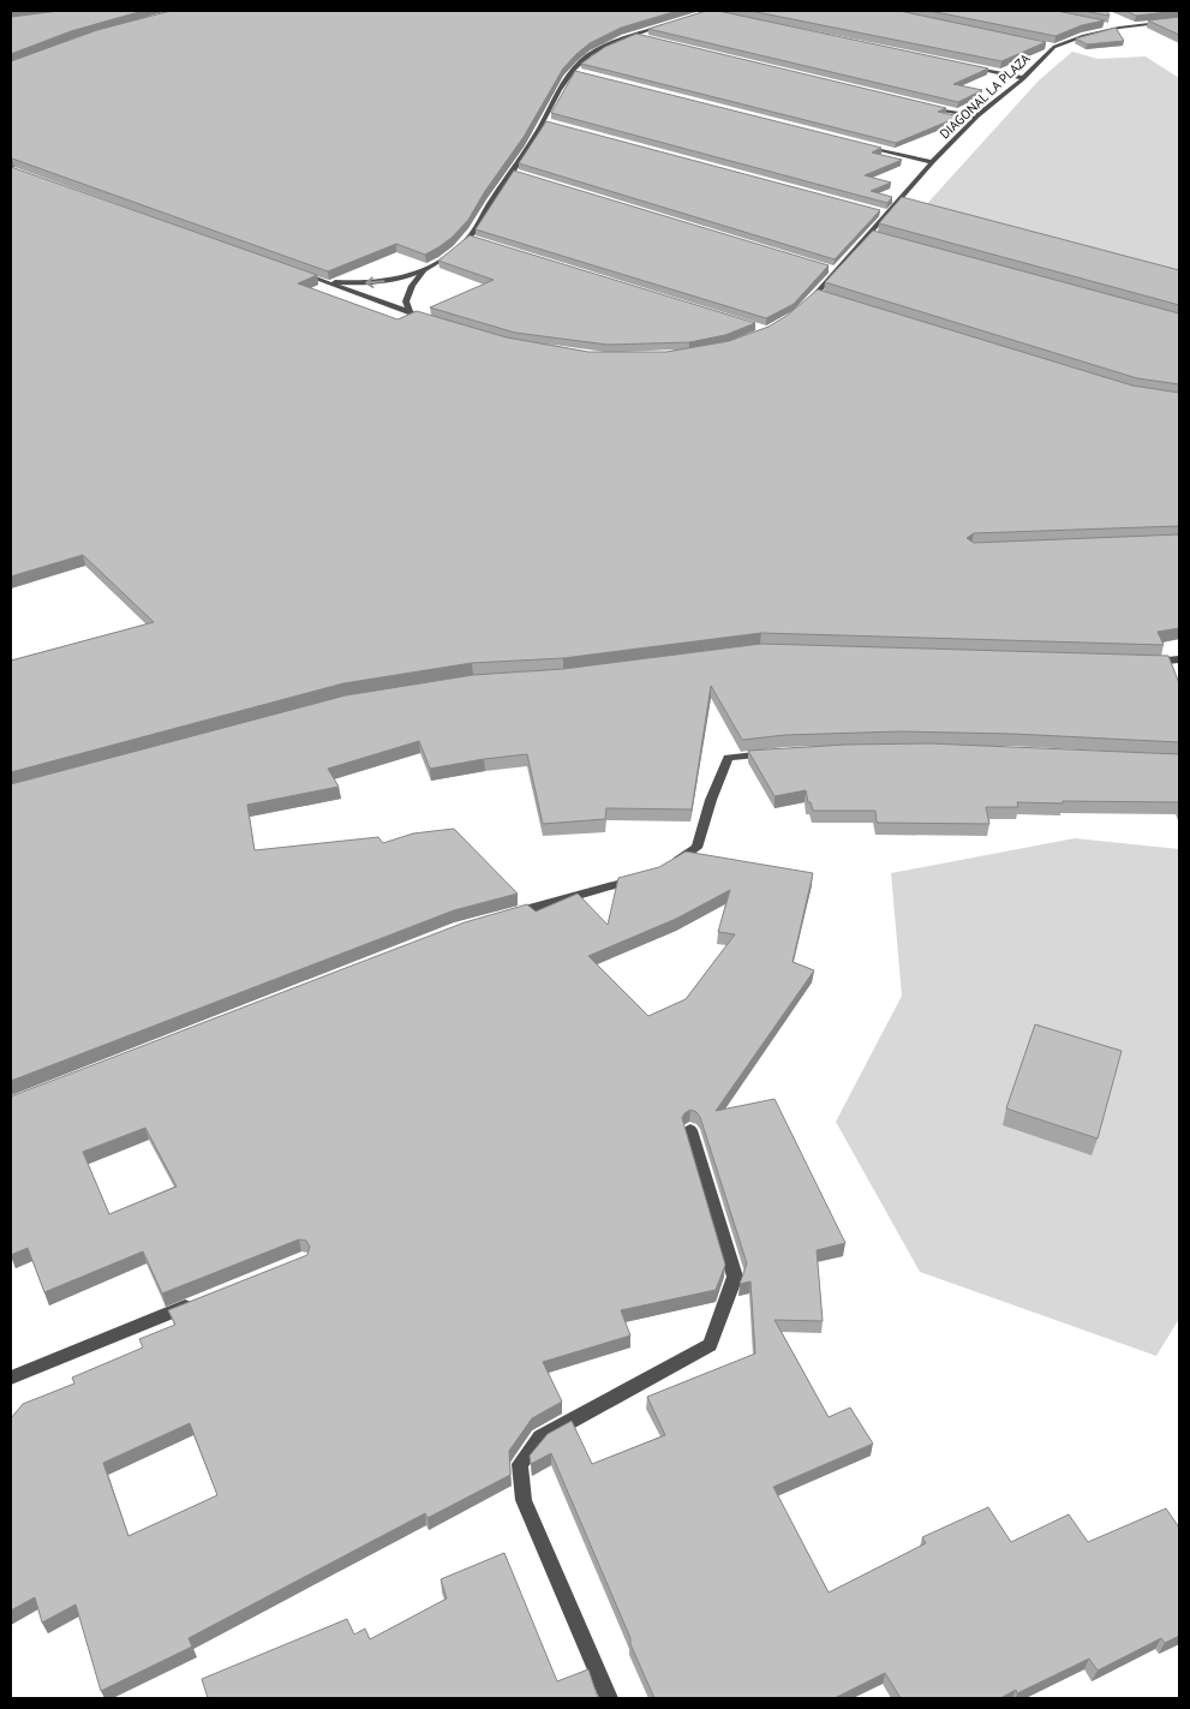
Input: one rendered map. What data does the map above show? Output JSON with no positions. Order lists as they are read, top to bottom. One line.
{"streets":{"street":["DIAGONAL LA PLAZA"]}}
